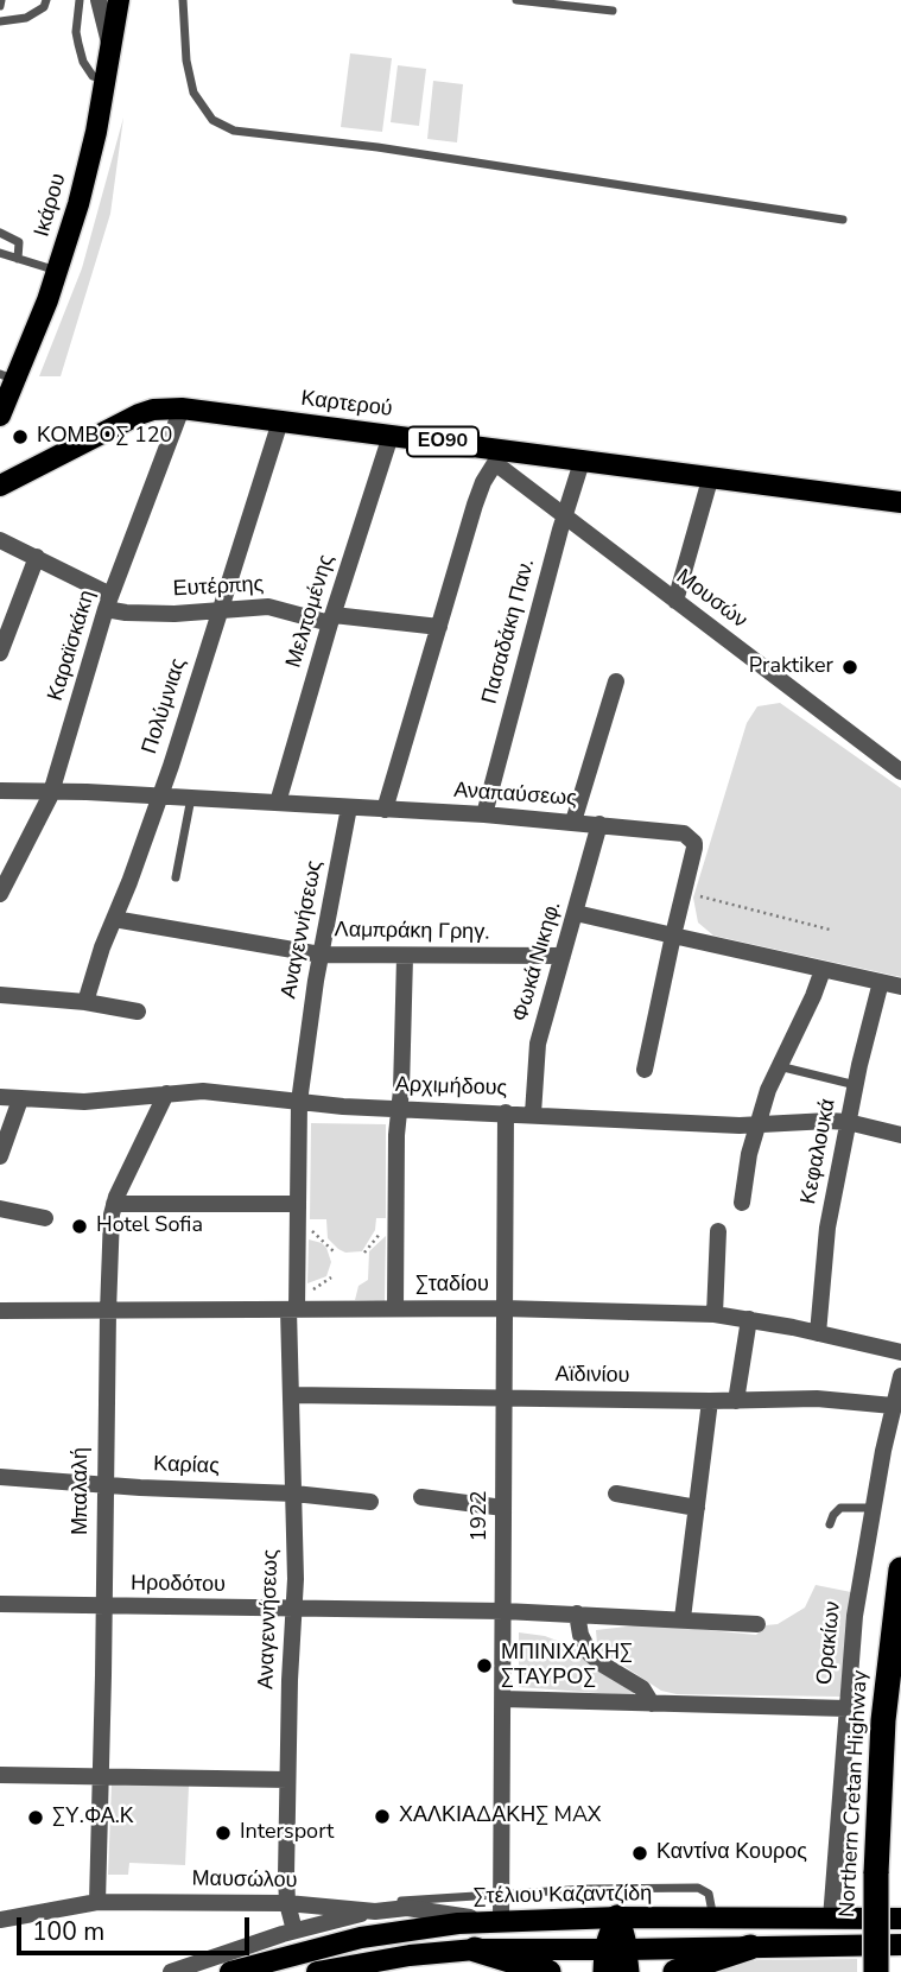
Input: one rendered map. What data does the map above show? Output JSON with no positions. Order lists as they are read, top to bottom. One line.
{"streets":{"highway":["Northern Cretan Highway"],"main road":["Ικάρου","Καρτερού","ΕΟ90","Στέλιου Καζαντζίδη"],"street":["Ευτέρπης","Μουσών","Μελπομένης","Πασαδάκη Παν.","Καραϊσκάκη","Πολύμνιας","Αναπαύσεως","Αναγεννήσεως","Λαμπράκη Γρηγ.","Φωκά Νικηφ.","Αρχιμήδους","Κεφαλουκά","Σταδίου","Αϊδινίου","Καρίας","Μπαλαλή","1922","Ηροδότου","Ορακίων","Μαυσώλου"]},"crossings":[["Καρτερού","Μουσών"],["Καρτερού","Μελπομένης"],["Καρτερού","Πασαδάκη Παν."],["Καρτερού","Καραϊσκάκη"],["Καρτερού","Πολύμνιας"],["Ευτέρπης","Μελπομένης"],["Ευτέρπης","Καραϊσκάκη"],["Ευτέρπης","Πολύμνιας"],["Μουσών","Πασαδάκη Παν."],["Μελπομένης","Αναπαύσεως"],["Πασαδάκη Παν.","Αναπαύσεως"],["Καραϊσκάκη","Αναπαύσεως"],["Πολύμνιας","Αναπαύσεως"],["Πολύμνιας","Λαμπράκη Γρηγ."],["Αναπαύσεως","Αναγεννήσεως"],["Αναπαύσεως","Φωκά Νικηφ."],["Αναγεννήσεως","Λαμπράκη Γρηγ."],["Αναγεννήσεως","Αρχιμήδους"],["Αναγεννήσεως","Σταδίου"],["Αναγεννήσεως","Αϊδινίου"],["Αναγεννήσεως","Καρίας"],["Αναγεννήσεως","Ηροδότου"],["Αναγεννήσεως","Μαυσώλου"],["Λαμπράκη Γρηγ.","Φωκά Νικηφ."],["Φωκά Νικηφ.","Αρχιμήδους"],["Αρχιμήδους","Κεφαλουκά"],["Αρχιμήδους","Μπαλαλή"],["Αρχιμήδους","1922"],["Κεφαλουκά","Σταδίου"],["Σταδίου","Μπαλαλή"],["Σταδίου","1922"],["Αϊδινίου","1922"],["Αϊδινίου","Ορακίων"],["Καρίας","Μπαλαλή"],["Μπαλαλή","Ηροδότου"],["Μπαλαλή","Μαυσώλου"],["1922","Ηροδότου"],["1922","Μαυσώλου"],["1922","Στέλιου Καζαντζίδη"],["Ορακίων","Στέλιου Καζαντζίδη"],["Μαυσώλου","Στέλιου Καζαντζίδη"]],"places":["ΚΟΜΒΟΣ 120","Praktiker","Hotel Sofia","ΜΠΙΝΙΧΑΚΗΣ ΣΤΑΥΡΟΣ","ΧΑΛΚΙΑΔΑΚΗΣ MAX","ΣΥ.ΦΑ.Κ","Intersport","Καντίνα Κουρος"],"scale_bar":"100 m"}
